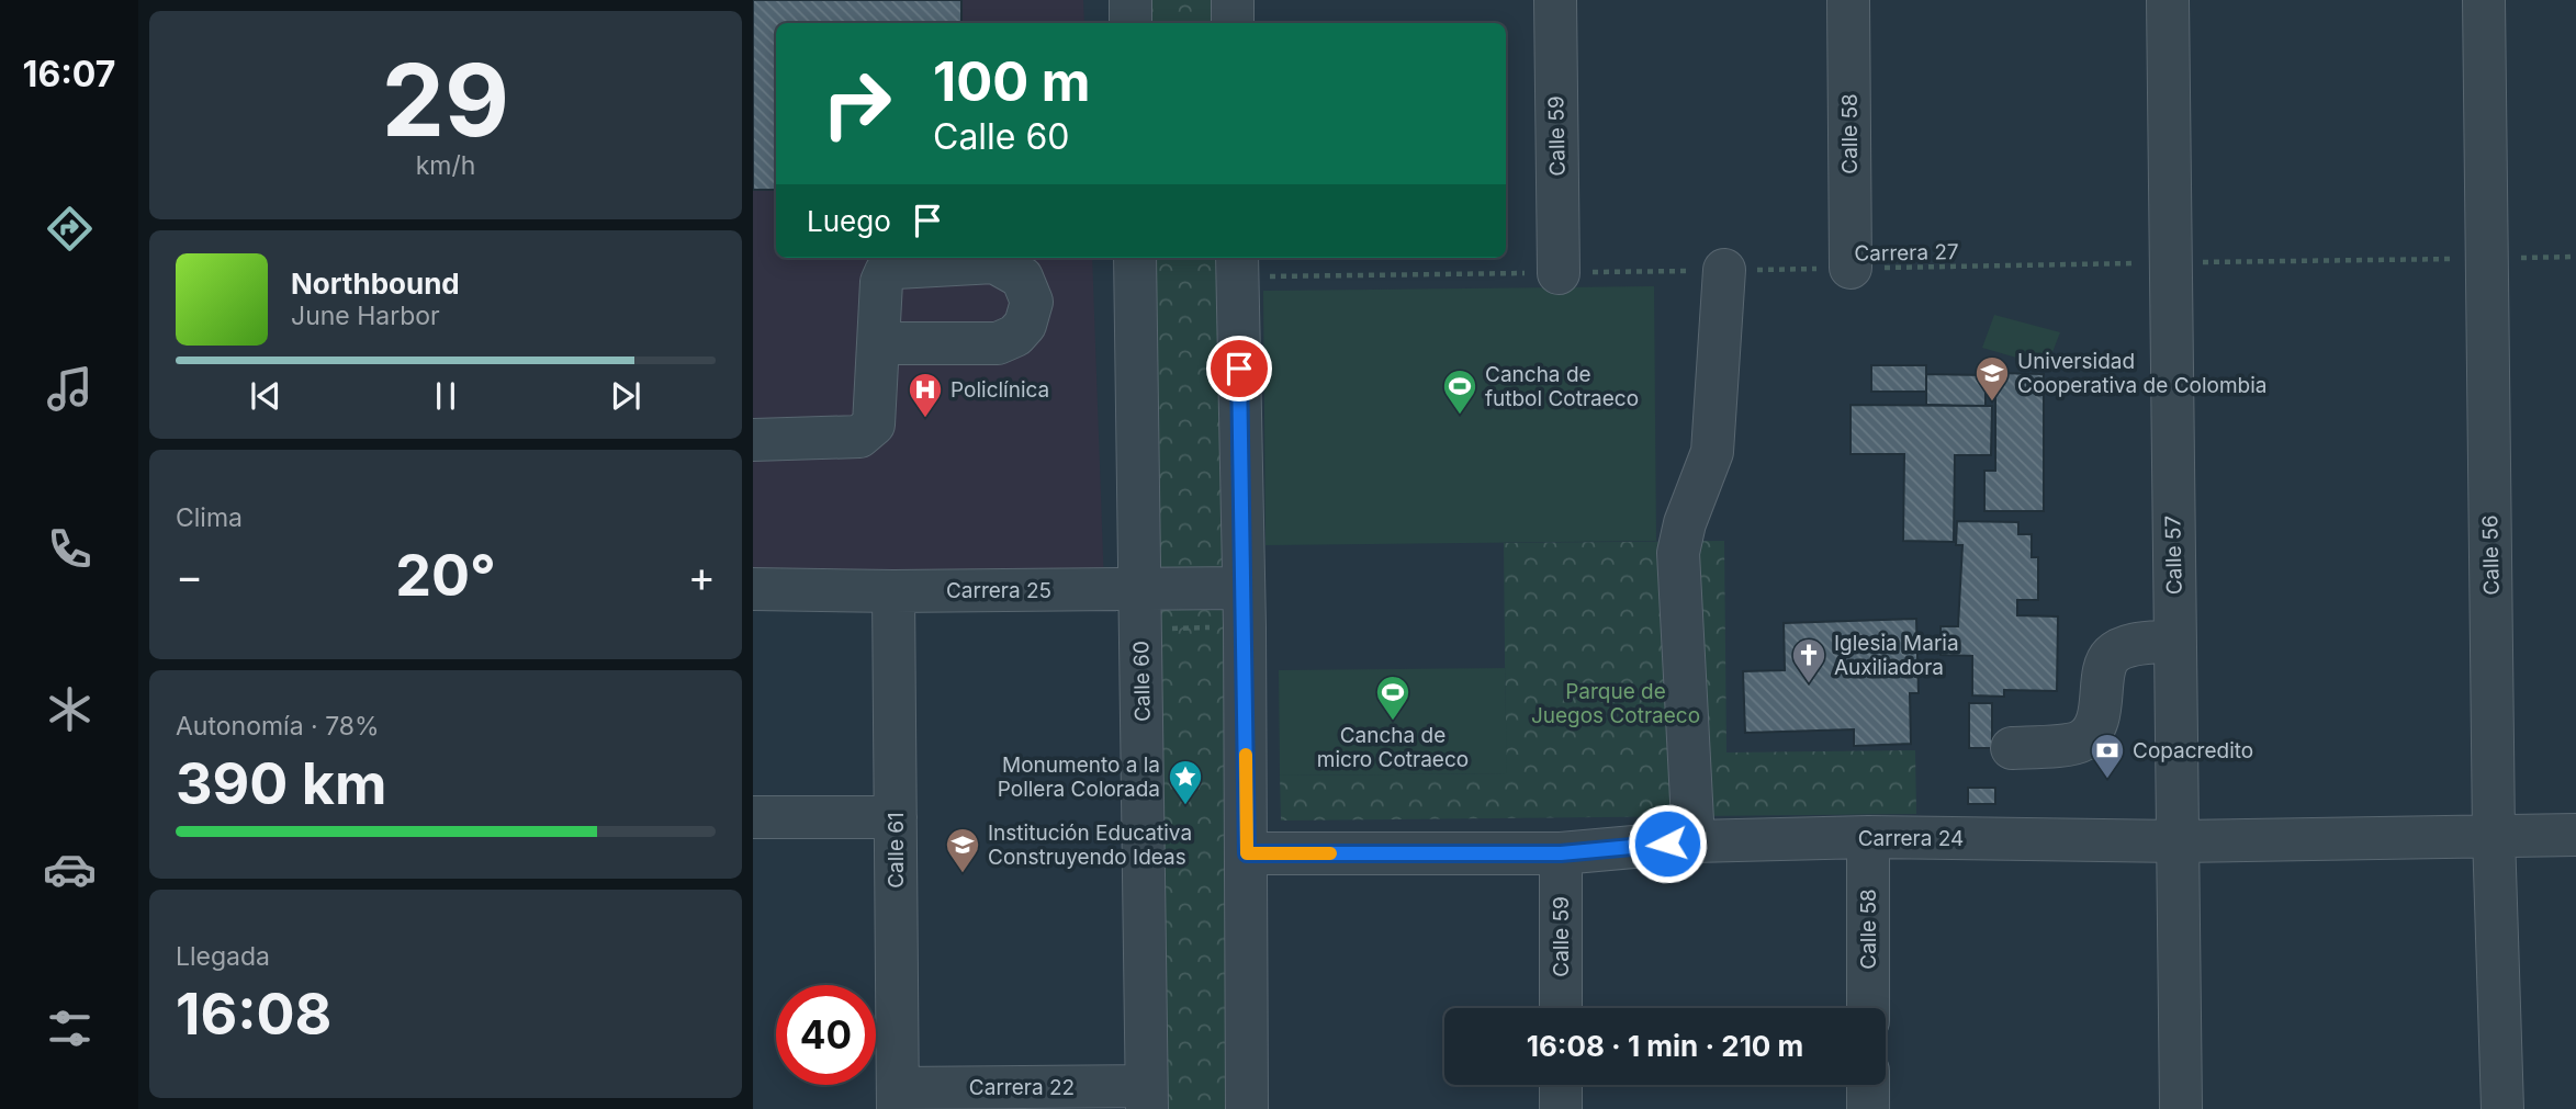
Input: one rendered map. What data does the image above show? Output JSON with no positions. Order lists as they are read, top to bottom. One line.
{"streets":{"street":["Calle 58","Calle 59","Calle 57","Calle 56","Carrera 25","Calle 60","Carrera 24","Calle 61","Carrera 22"],"path":["Carrera 27"]},"crossings":[["Calle 58","Carrera 27"],["Calle 58","Carrera 24"],["Calle 59","Carrera 27"],["Calle 59","Carrera 24"],["Carrera 27","Calle 57"],["Carrera 27","Calle 56"],["Calle 57","Carrera 24"],["Calle 56","Carrera 24"],["Carrera 25","Calle 60"],["Carrera 25","Calle 61"],["Calle 60","Carrera 22"],["Calle 61","Carrera 22"]],"parks":["Parque de Juegos Cotraeco"],"places":{"school or university":["Universidad Cooperativa de Colombia","Institución Educativa Construyendo Ideas"],"sports":["Cancha de futbol Cotraeco","Cancha de micro Cotraeco"],"hospital":["Policlínica"],"church":["Iglesia Maria Auxiliadora"],"bank":["Copacredito"],"place":["Monumento a la Pollera Colorada"]},"page":{"tabs":"16:07","tile":[["29","km/h"],"Clima",["Autonomía · 78%","390 km"],["Llegada","16:08"]],"turn":["100 m","Calle 60"],"then":"Luego","song":["Northbound","June Harbor"],"heat":["−","20°","+"],"limit":"40","trip":"16:08 · 1 min · 210 m"}}
